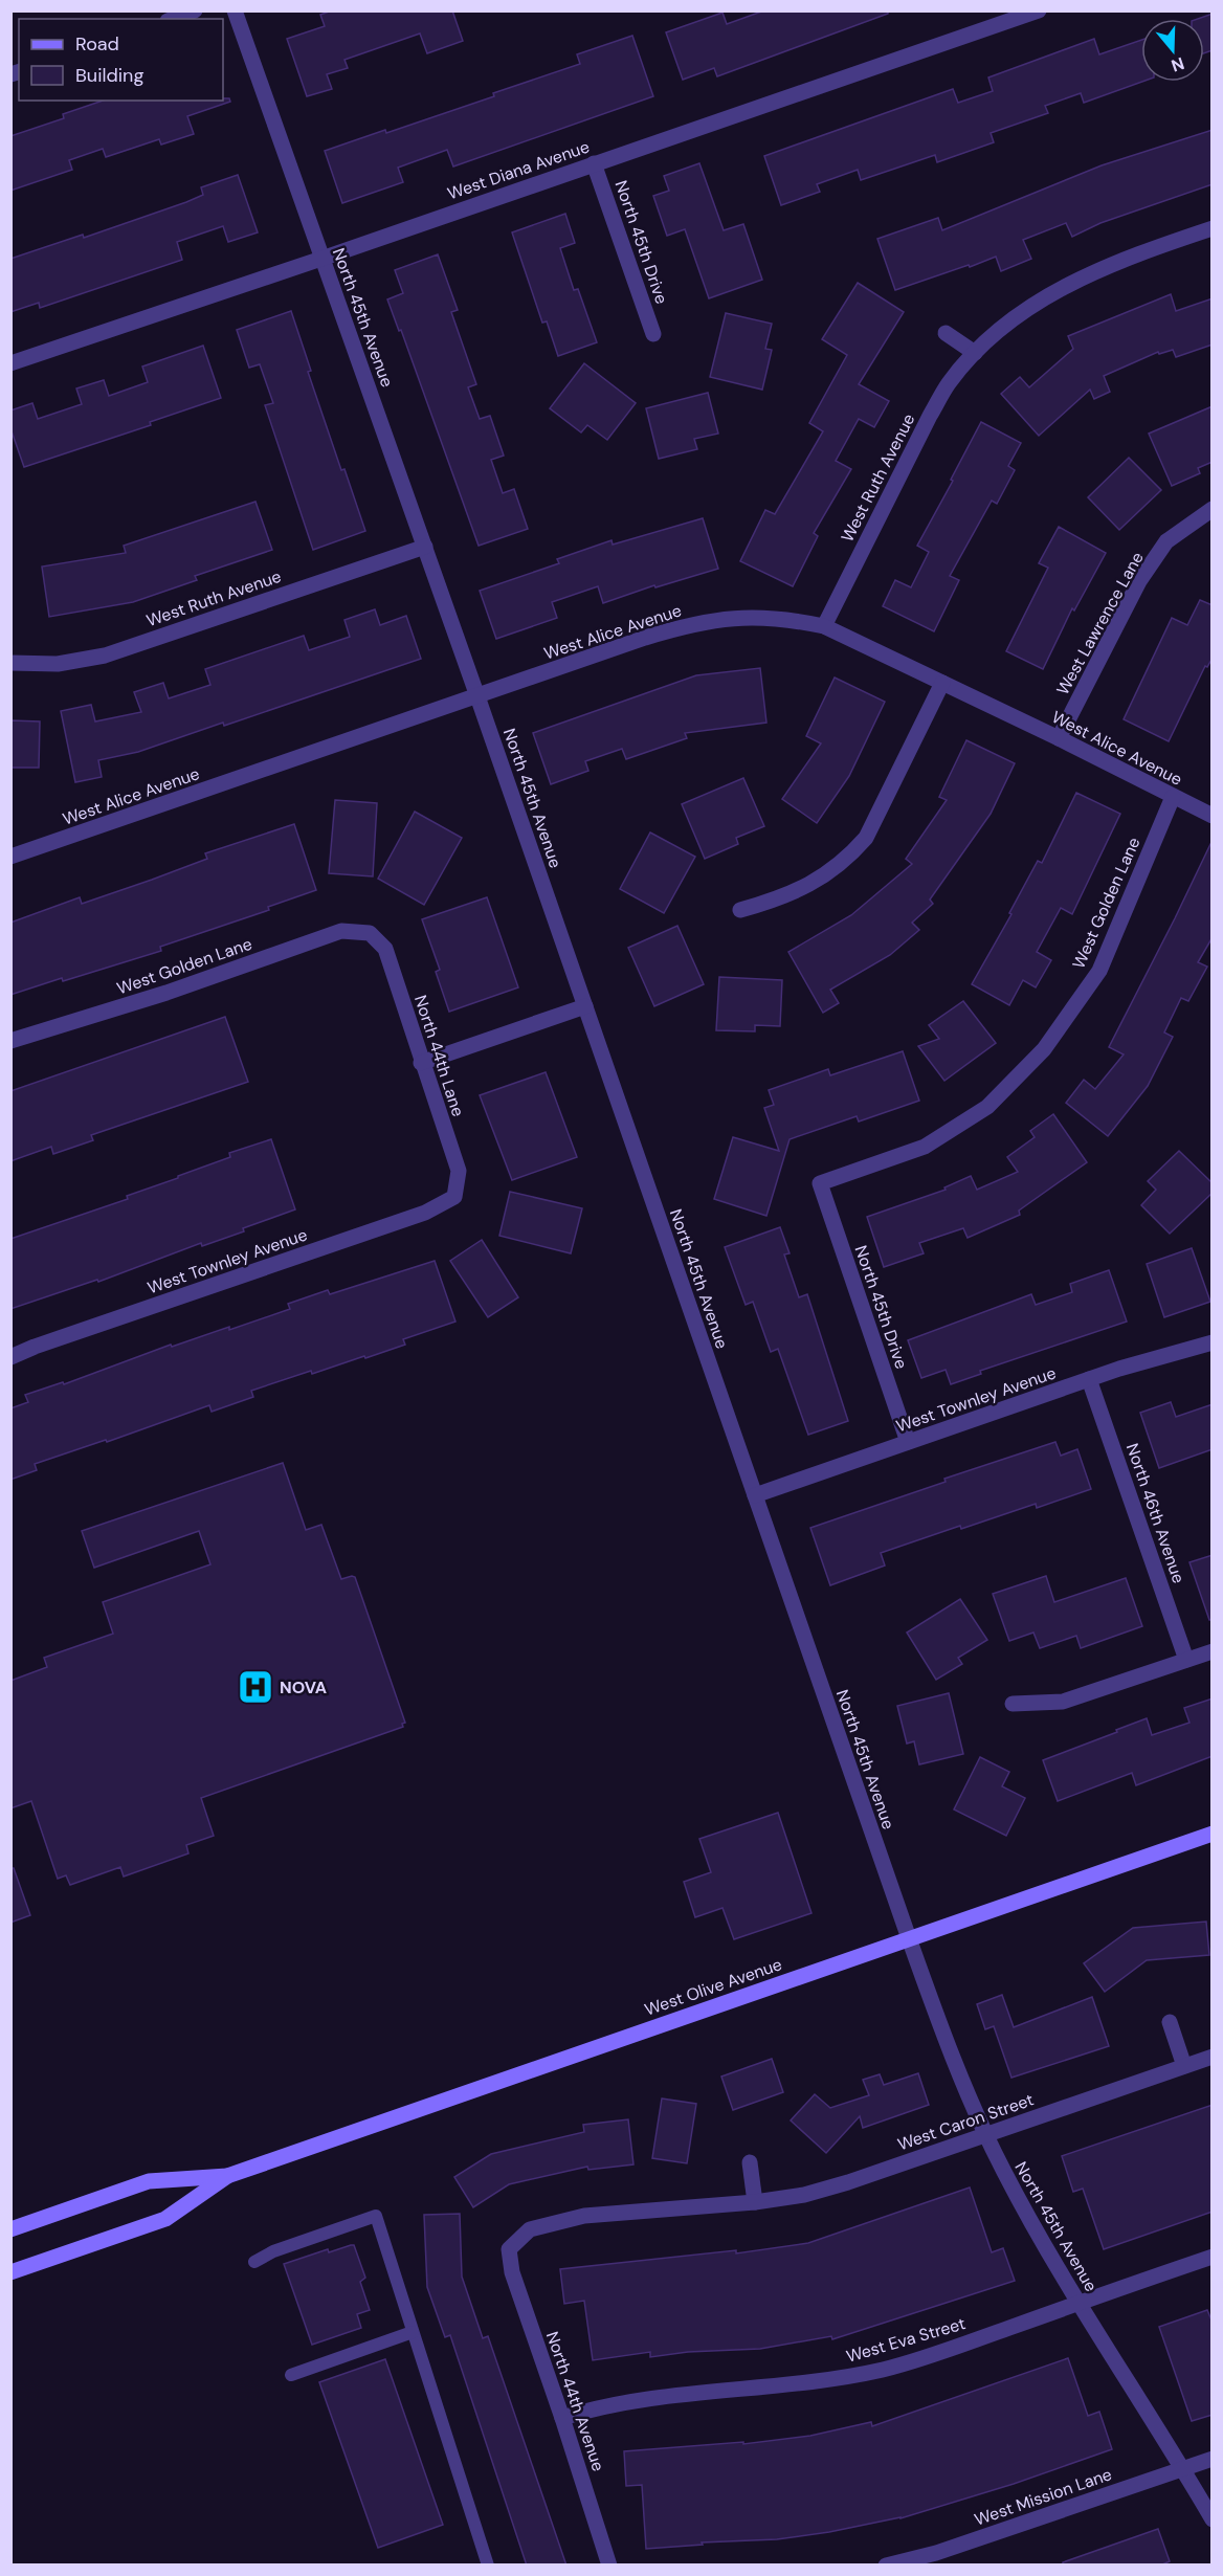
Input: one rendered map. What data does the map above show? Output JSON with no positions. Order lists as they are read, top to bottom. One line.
{"streets":{"main road":["West Olive Avenue"],"street":["West Diana Avenue","North 45th Drive","North 45th Avenue","West Ruth Avenue","West Lawrence Lane","West Alice Avenue","West Golden Lane","North 44th Lane","West Townley Avenue","North 46th Avenue","West Caron Street","West Eva Street","North 44th Avenue","West Mission Lane"]},"crossings":[["West Diana Avenue","North 45th Drive"],["West Diana Avenue","North 45th Avenue"],["North 45th Drive","West Golden Lane"],["North 45th Drive","West Townley Avenue"],["North 45th Avenue","West Ruth Avenue"],["North 45th Avenue","West Alice Avenue"],["North 45th Avenue","West Townley Avenue"],["North 45th Avenue","West Olive Avenue"],["North 45th Avenue","West Caron Street"],["North 45th Avenue","West Eva Street"],["North 45th Avenue","West Mission Lane"],["West Ruth Avenue","West Alice Avenue"],["West Lawrence Lane","West Alice Avenue"],["West Alice Avenue","West Golden Lane"],["West Golden Lane","North 44th Lane"],["North 44th Lane","West Townley Avenue"],["West Townley Avenue","North 46th Avenue"],["West Caron Street","North 44th Avenue"],["West Eva Street","North 44th Avenue"]],"places":{"hospital":["NOVA"]},"legend":["Road","Building"],"north":"bottom"}
